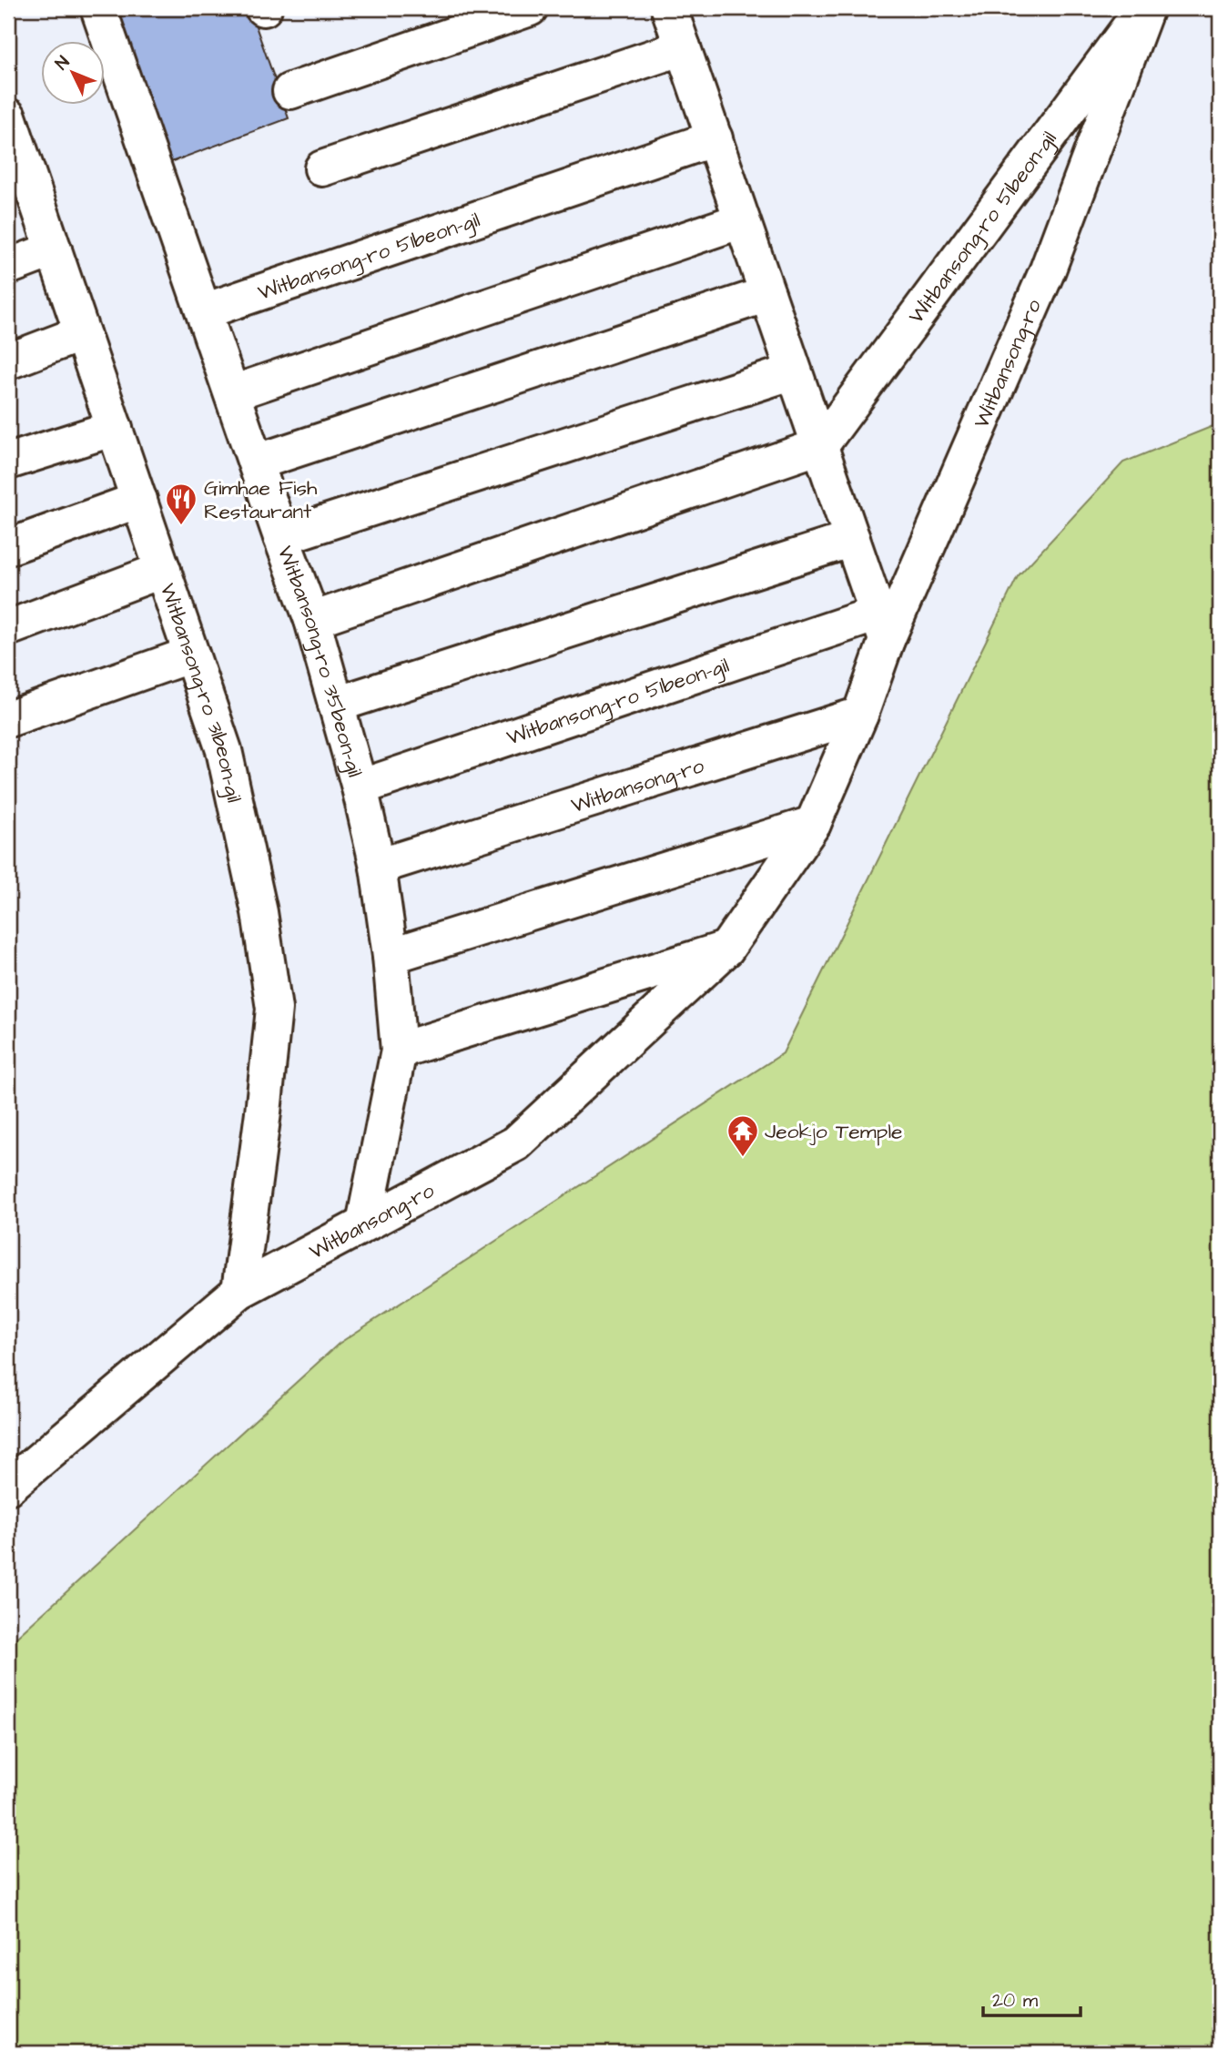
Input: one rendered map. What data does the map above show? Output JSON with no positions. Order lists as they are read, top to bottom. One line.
{"streets":{"street":["Witbansong-ro 51beon-gil","Witbansong-ro","Witbansong-ro 35beon-gil","Witbansong-ro 31beon-gil"]},"crossings":[["Witbansong-ro 51beon-gil","Witbansong-ro"],["Witbansong-ro 51beon-gil","Witbansong-ro 35beon-gil"],["Witbansong-ro","Witbansong-ro 35beon-gil"],["Witbansong-ro","Witbansong-ro 31beon-gil"]],"places":{"restaurant":["Gimhae Fish Restaurant"],"temple":["Jeokjo Temple"]},"scale_bar":"20 m","north":"top left"}
